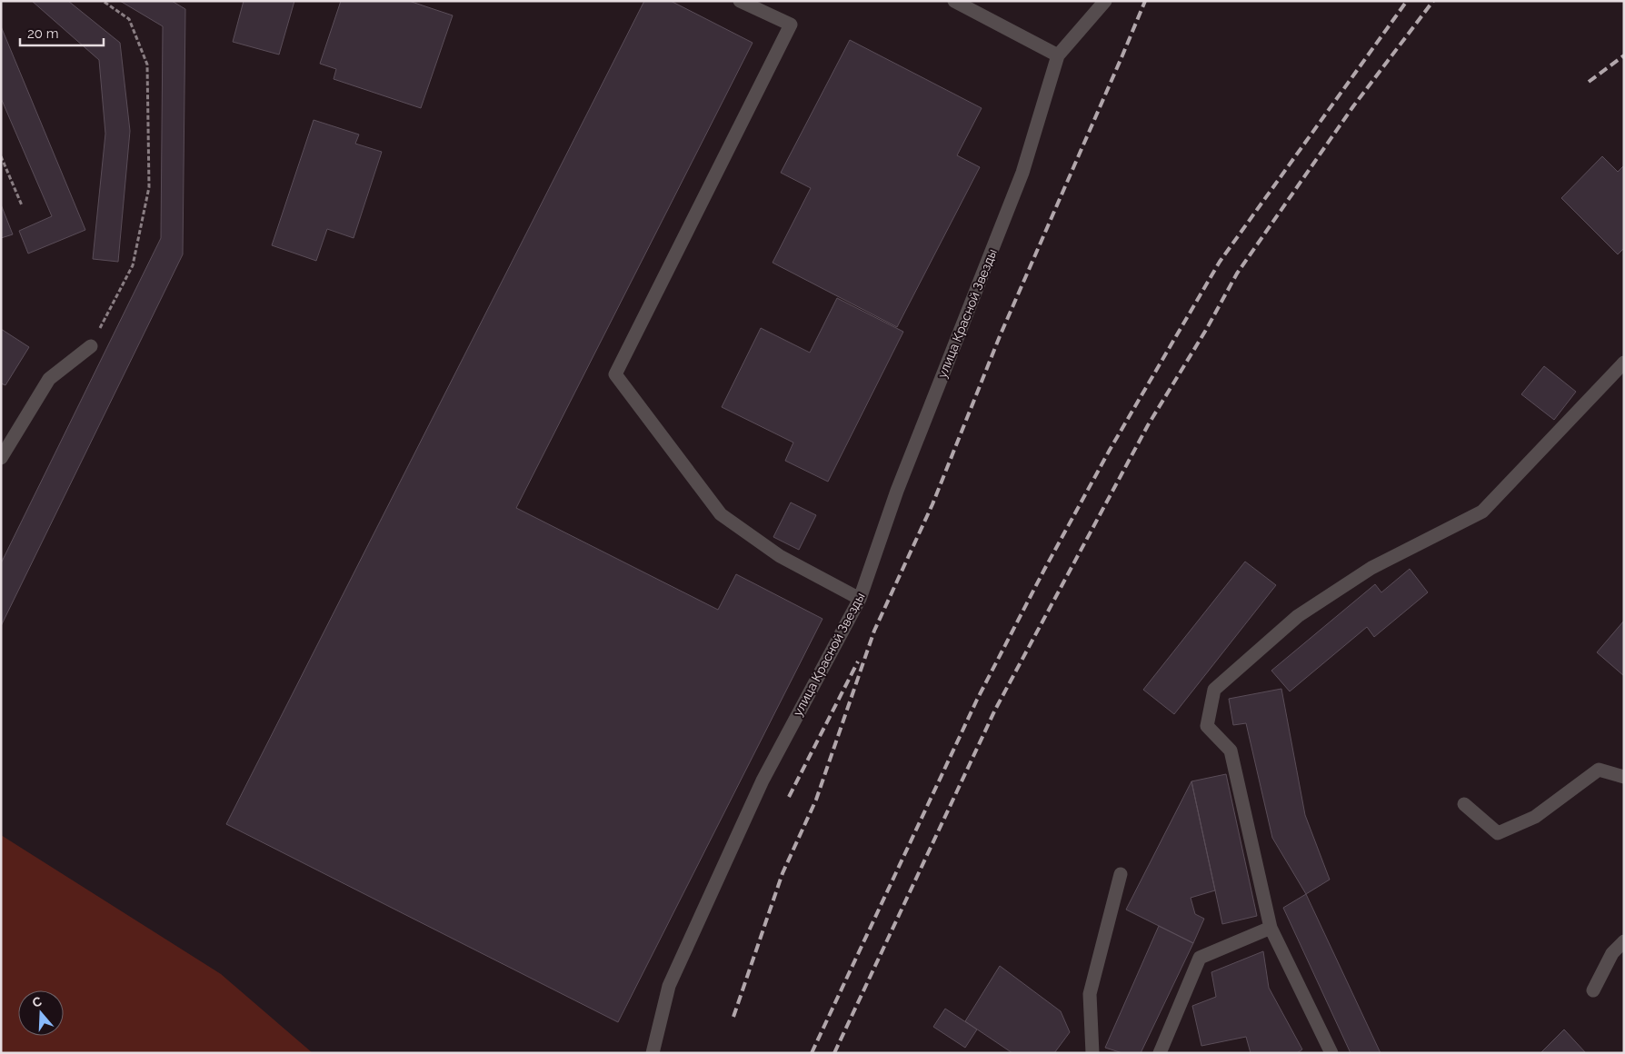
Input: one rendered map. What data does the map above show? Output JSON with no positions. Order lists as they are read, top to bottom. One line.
{"streets":{"street":["улица Красной Звезды"]},"scale_bar":"20 m","north":"top"}
